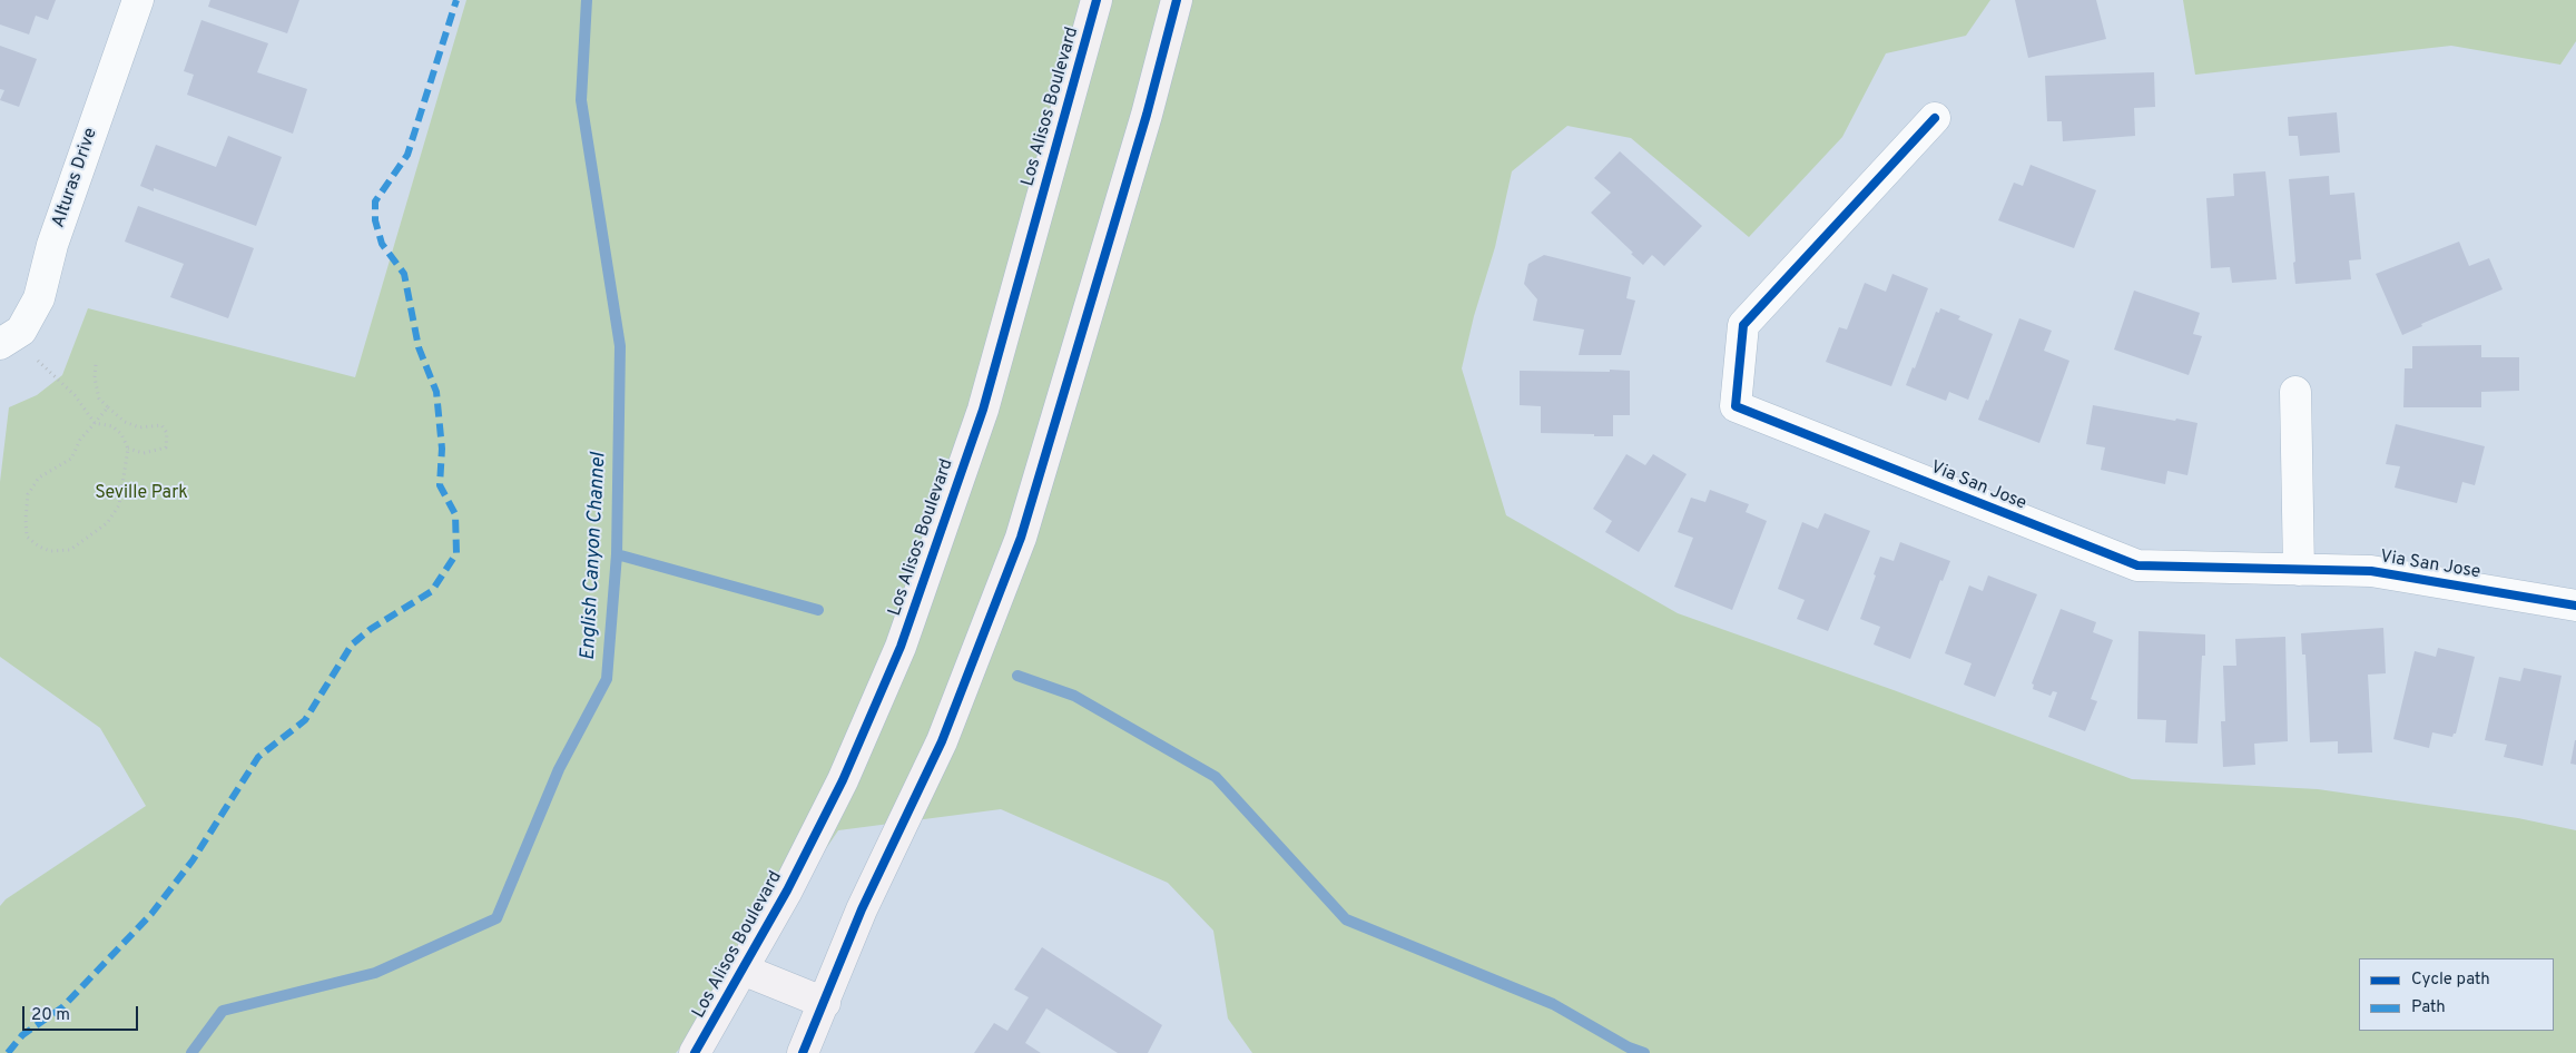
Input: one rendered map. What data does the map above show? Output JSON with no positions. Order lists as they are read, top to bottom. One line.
{"streets":{"main road":["Los Alisos Boulevard"],"street":["Alturas Drive","Via San Jose"]},"water":["English Canyon Channel"],"parks":["Seville Park"],"legend":["Cycle path","Path"],"scale_bar":"20 m"}
